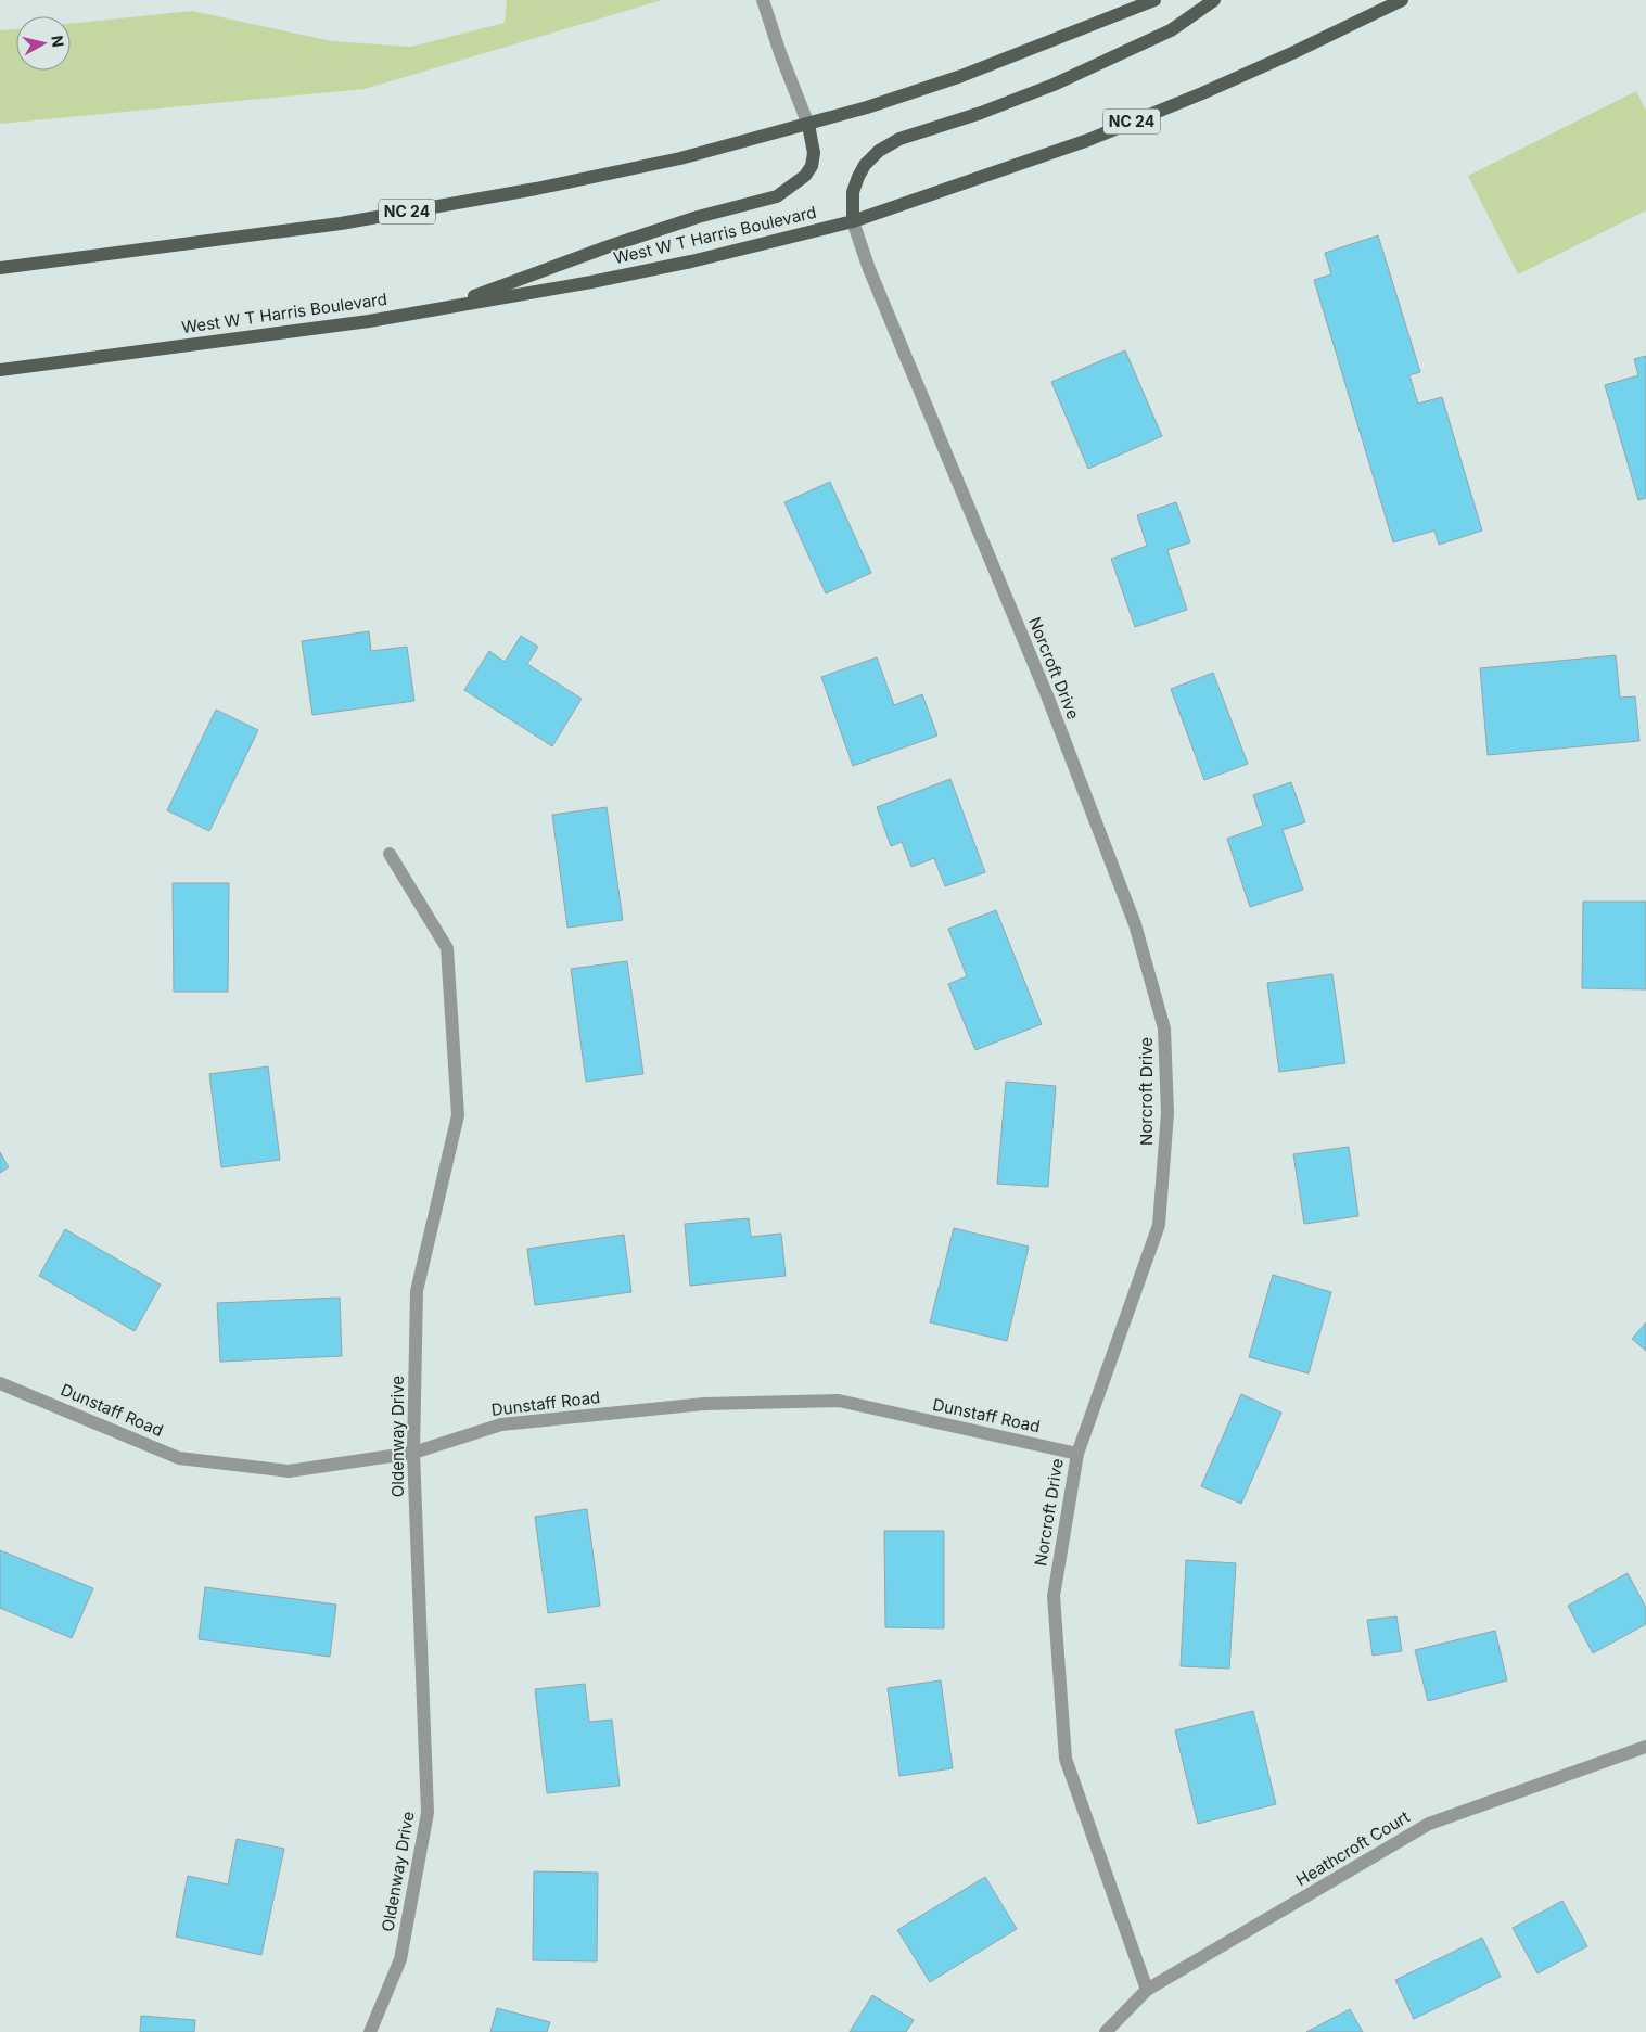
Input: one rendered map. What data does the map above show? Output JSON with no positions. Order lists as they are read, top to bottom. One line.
{"streets":{"main road":["NC 24","West W T Harris Boulevard"],"street":["Norcroft Drive","Dunstaff Road","Oldenway Drive","Heathcroft Court"]},"crossings":[["West W T Harris Boulevard","Norcroft Drive"],["Norcroft Drive","Dunstaff Road"],["Norcroft Drive","Heathcroft Court"],["Dunstaff Road","Oldenway Drive"]],"north":"right"}
